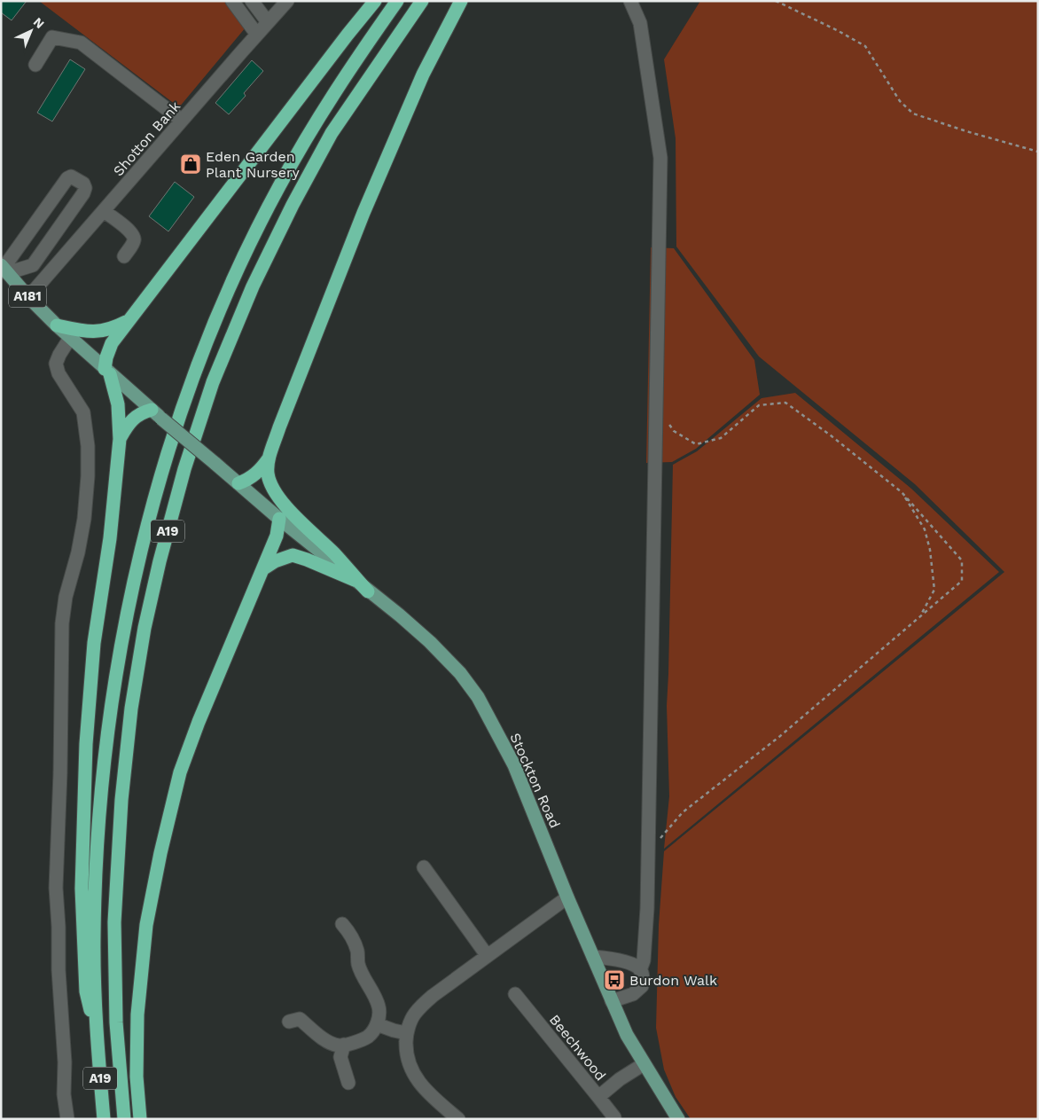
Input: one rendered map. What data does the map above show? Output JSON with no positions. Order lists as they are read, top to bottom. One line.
{"streets":{"highway":["A19"],"main road":["A181","Stockton Road"],"street":["Shotton Bank","Beechwood"]},"crossings":[["Shotton Bank","A181"],["A181","Stockton Road"],["Stockton Road","Beechwood"]],"places":{"shop":["Eden Garden Plant Nursery"],"bus stop":["Burdon Walk"]},"north":"top right"}
